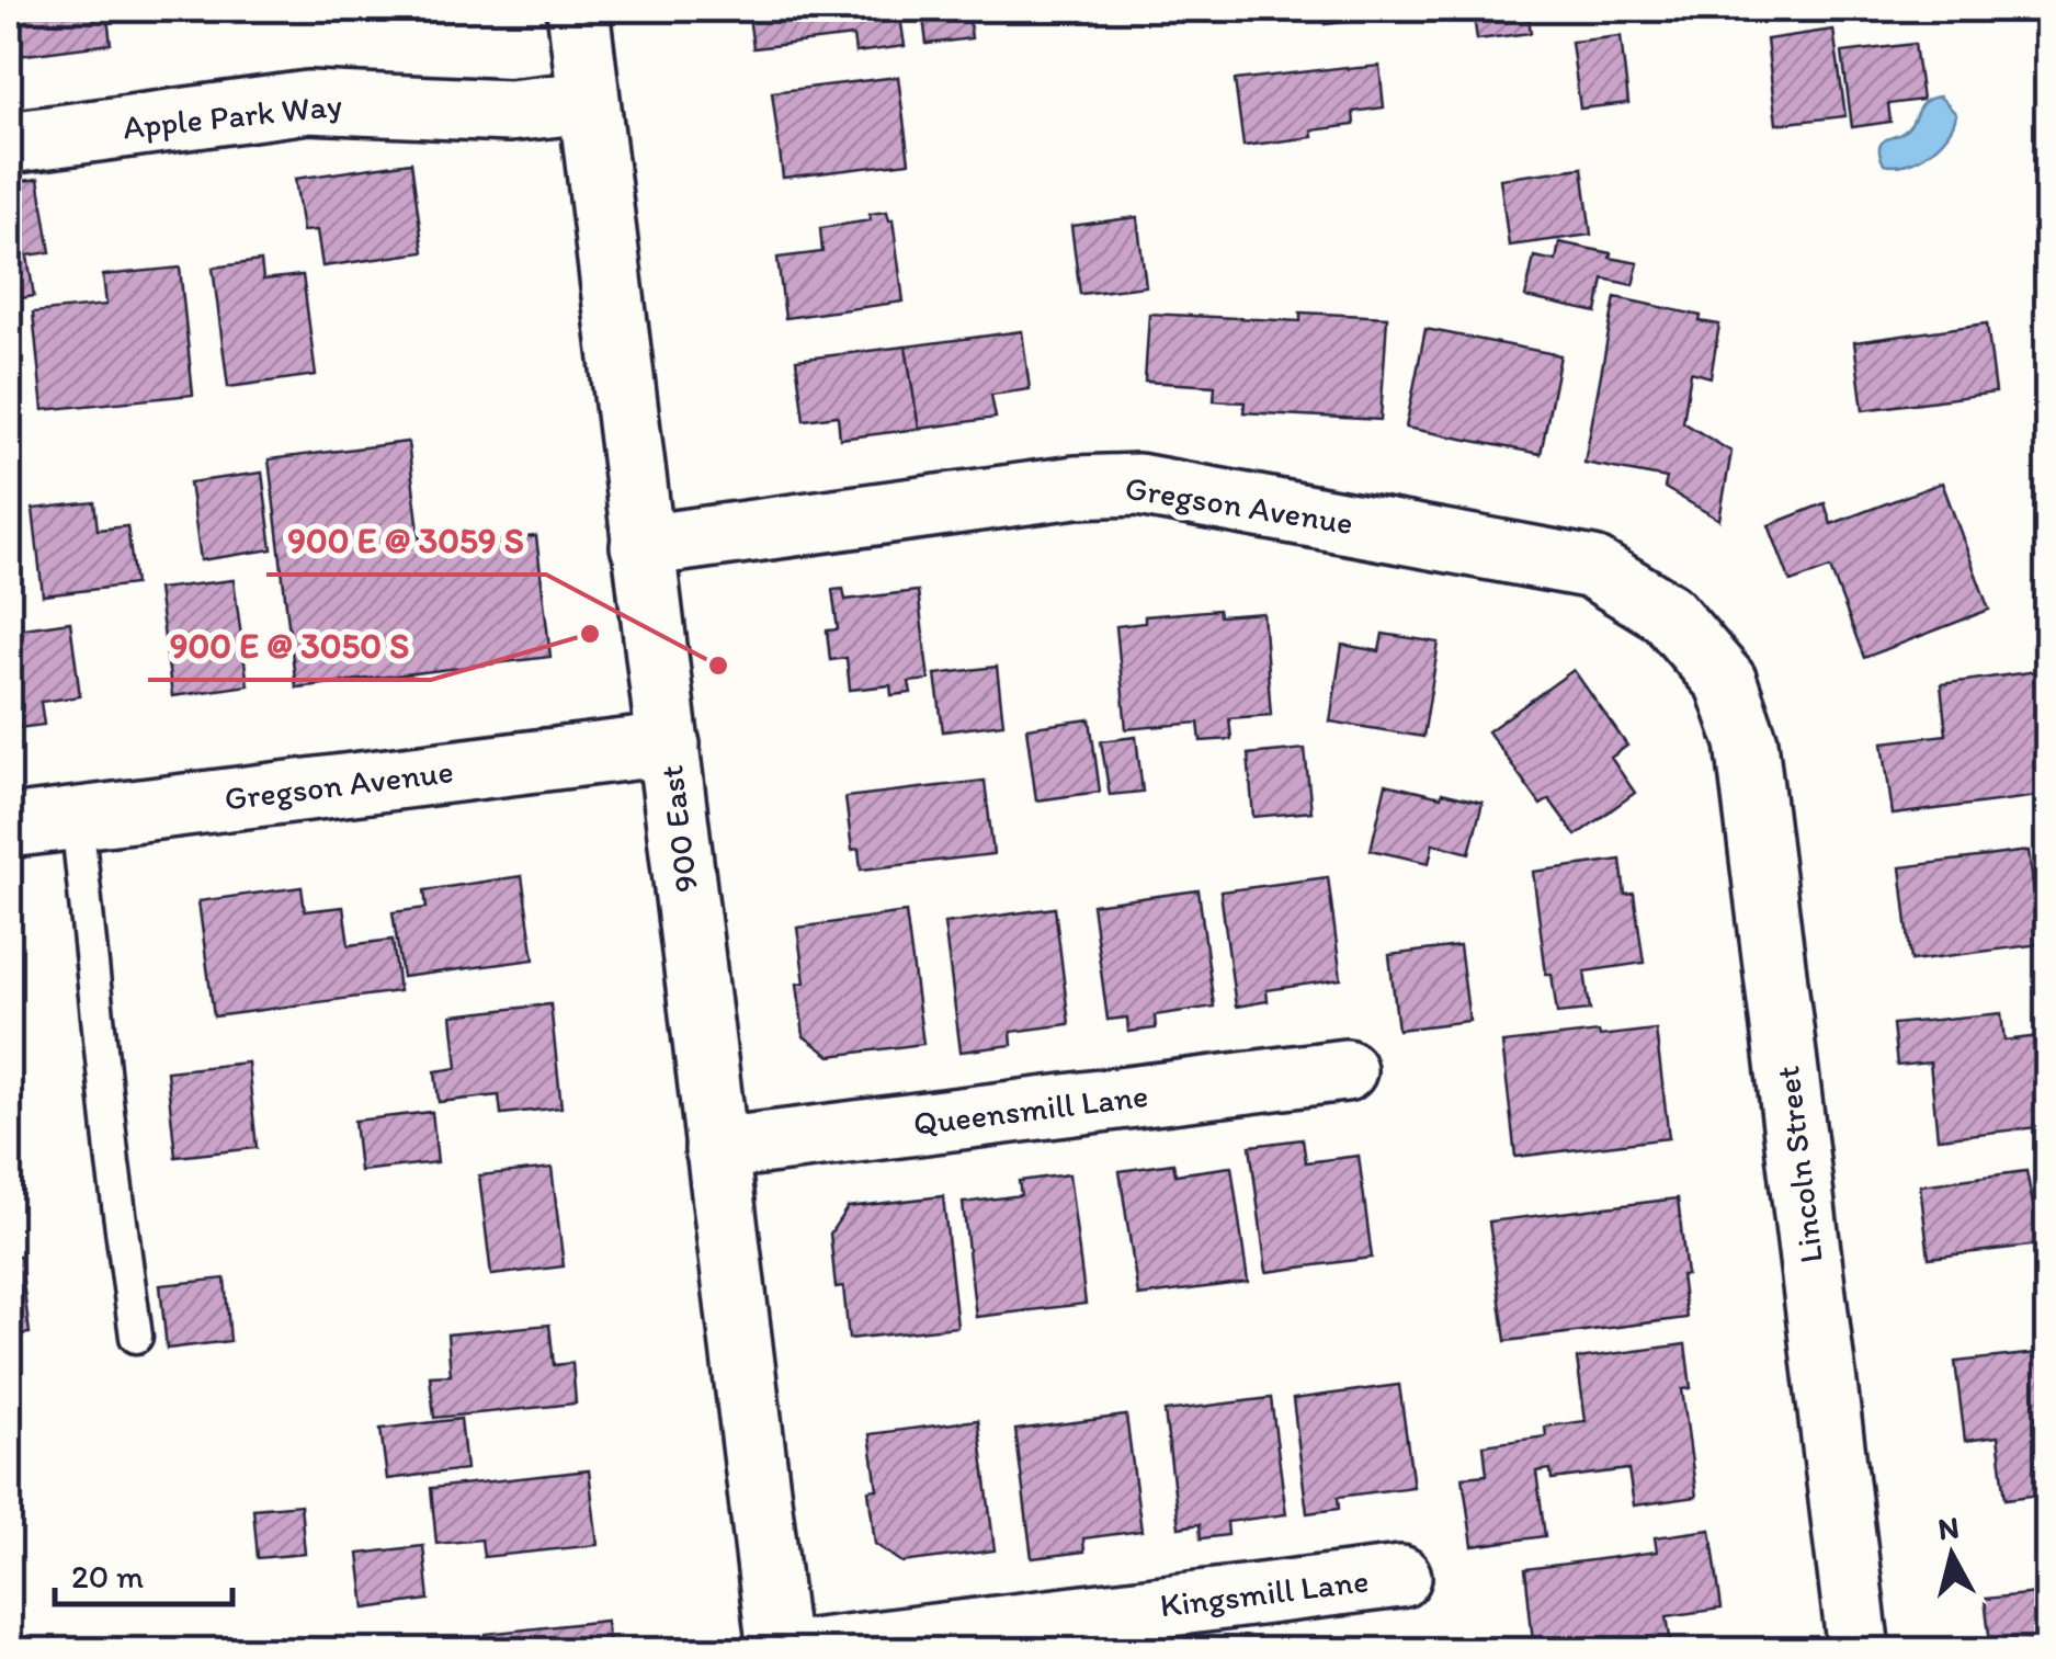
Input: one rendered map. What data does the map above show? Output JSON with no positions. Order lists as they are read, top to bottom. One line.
{"streets":{"street":["Apple Park Way","Gregson Avenue","900 East","Queensmill Lane","Lincoln Street","Kingsmill Lane"]},"crossings":[["Apple Park Way","900 East"],["Gregson Avenue","900 East"],["Gregson Avenue","Lincoln Street"],["900 East","Queensmill Lane"]],"places":["900 E @ 3050 S","900 E @ 3059 S"],"scale_bar":"20 m","north":"top"}
